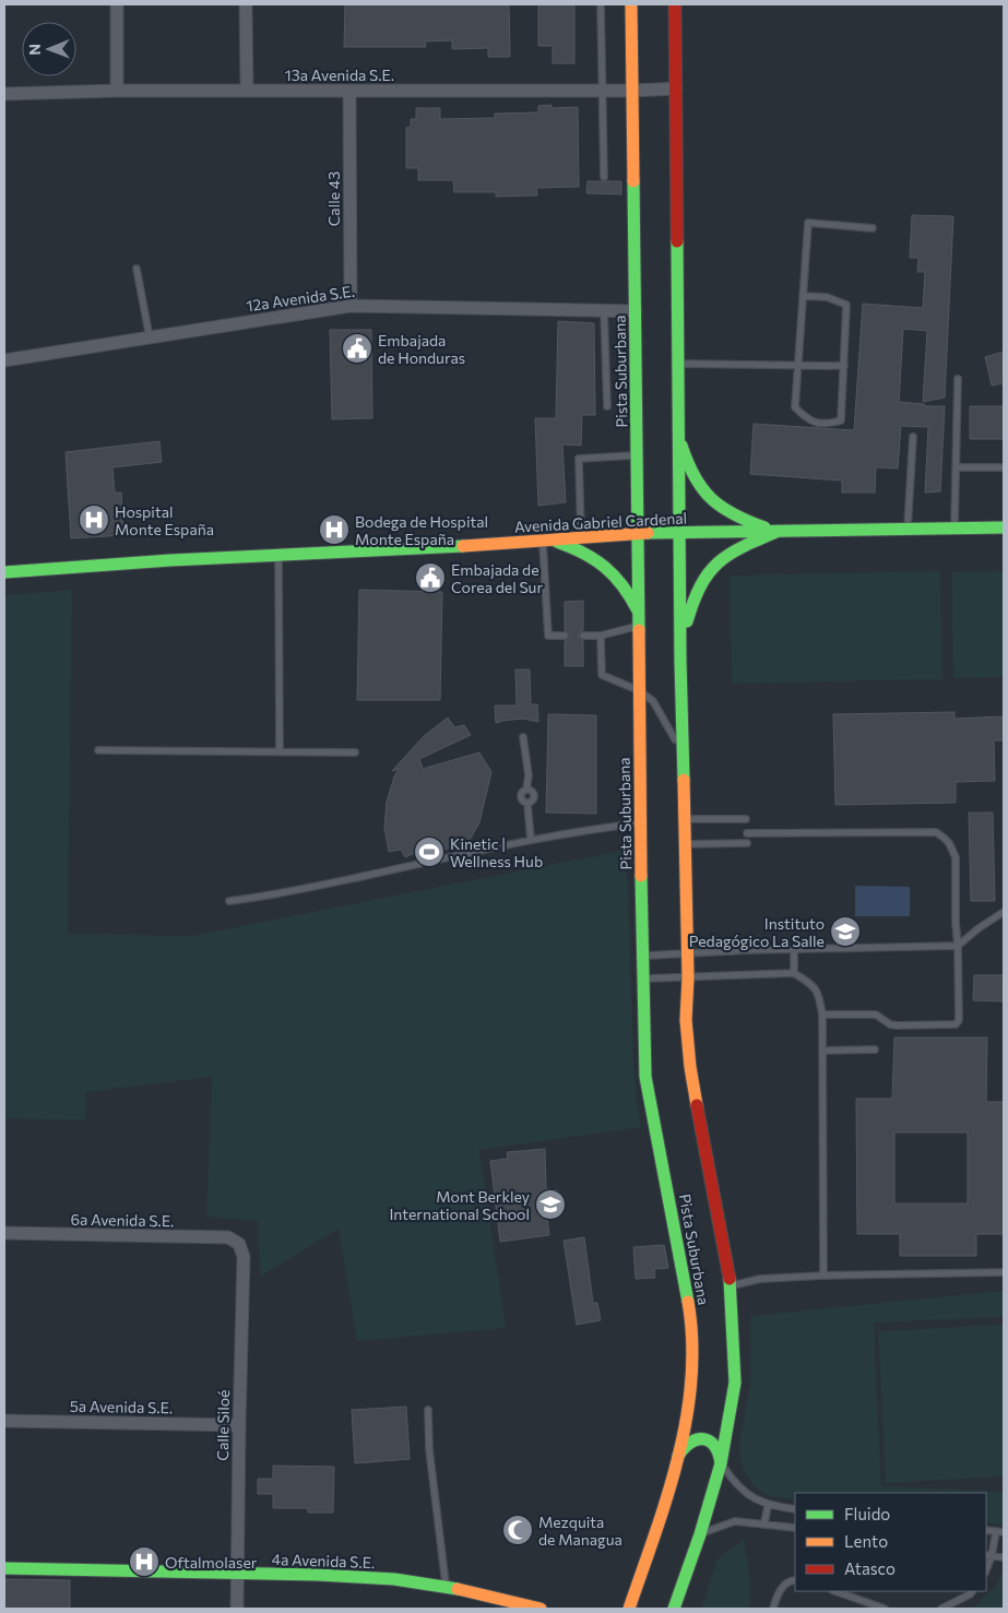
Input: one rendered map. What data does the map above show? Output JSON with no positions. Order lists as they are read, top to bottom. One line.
{"streets":{"main road":["Pista Suburbana","Avenida Gabriel Cardenal","4a Avenida S.E."],"street":["13a Avenida S.E.","Calle 43","12a Avenida S.E.","6a Avenida S.E.","5a Avenida S.E.","Calle Siloé"]},"crossings":[["13a Avenida S.E.","Calle 43"],["13a Avenida S.E.","Pista Suburbana"],["Calle 43","12a Avenida S.E."],["12a Avenida S.E.","Pista Suburbana"],["Pista Suburbana","Avenida Gabriel Cardenal"],["6a Avenida S.E.","Calle Siloé"],["5a Avenida S.E.","Calle Siloé"],["Calle Siloé","4a Avenida S.E."]],"places":{"public building":["Embajada de Honduras","Embajada de Corea del Sur"],"hospital":["Hospital Monte España","Bodega de Hospital Monte España","Oftalmolaser"],"sports":["Kinetic | Wellness Hub"],"school or university":["Instituto Pedagógico La Salle","Mont Berkley International School"],"mosque":["Mezquita de Managua"]},"legend":["Fluido","Lento","Atasco"],"north":"left"}
